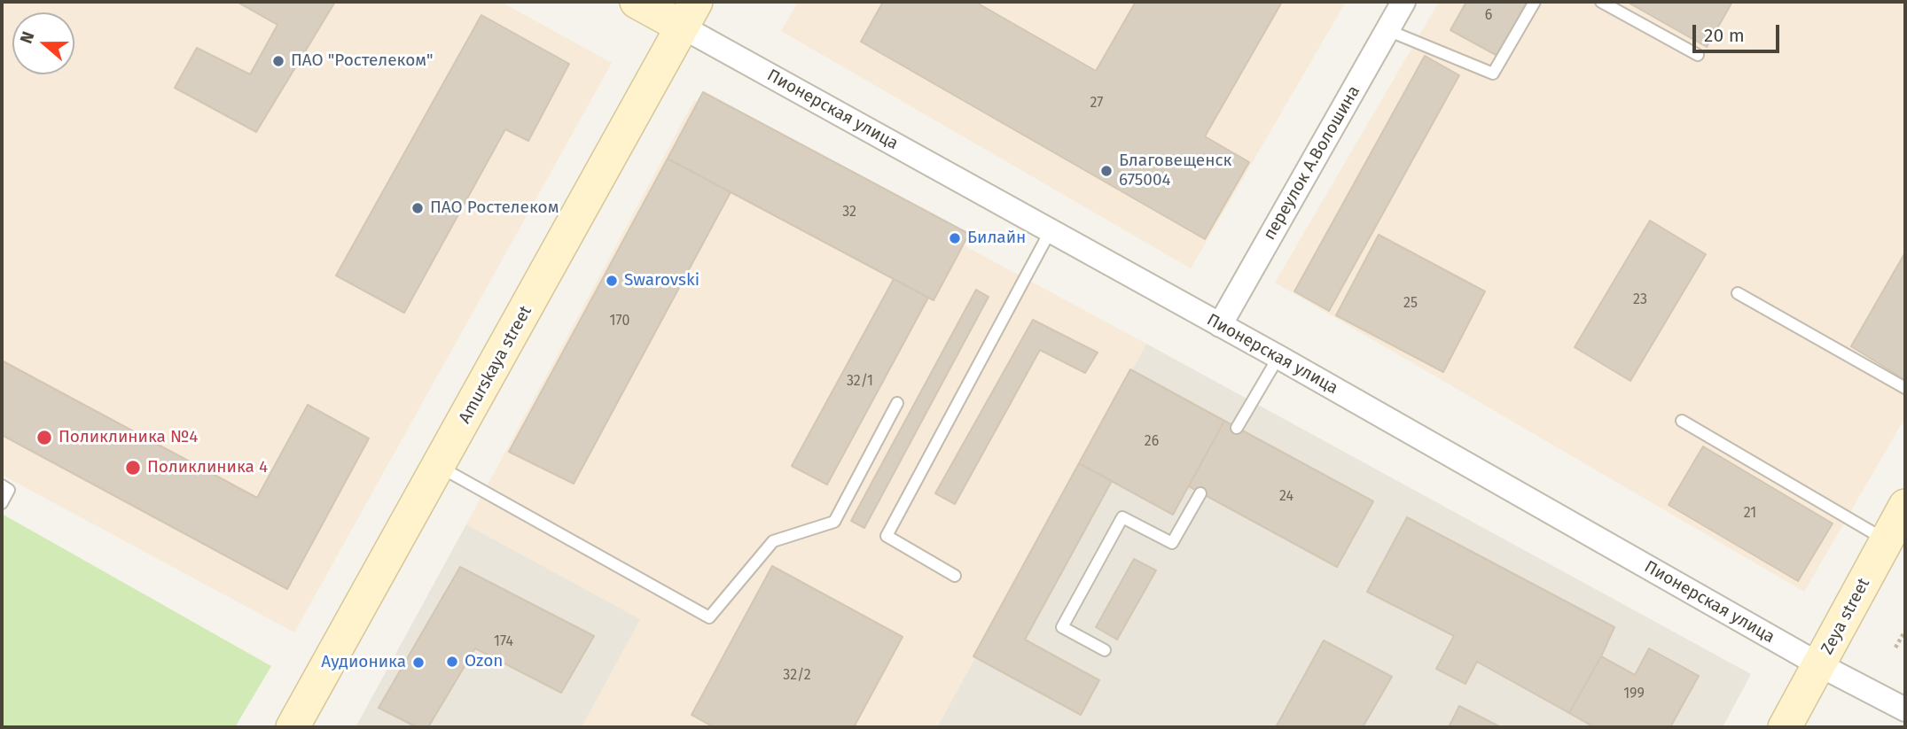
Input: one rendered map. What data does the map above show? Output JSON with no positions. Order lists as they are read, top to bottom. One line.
{"streets":{"street":["Пионерская улица","переулок А.Волошина","Amurskaya street","Zeya street"]},"crossings":[["Пионерская улица","переулок А.Волошина"],["Пионерская улица","Amurskaya street"],["Пионерская улица","Zeya street"]],"places":["ПАО \"Ростелеком\"","Благовещенск 675004","ПАО Ростелеком","Билайн","Swarovski","Поликлиника №4","Поликлиника 4","Ozon","Аудионика"],"house_numbers":["6","27","32","23","25","170","32/1","26","24","21","174","32/2","199"],"scale_bar":"20 m","north":"left"}
